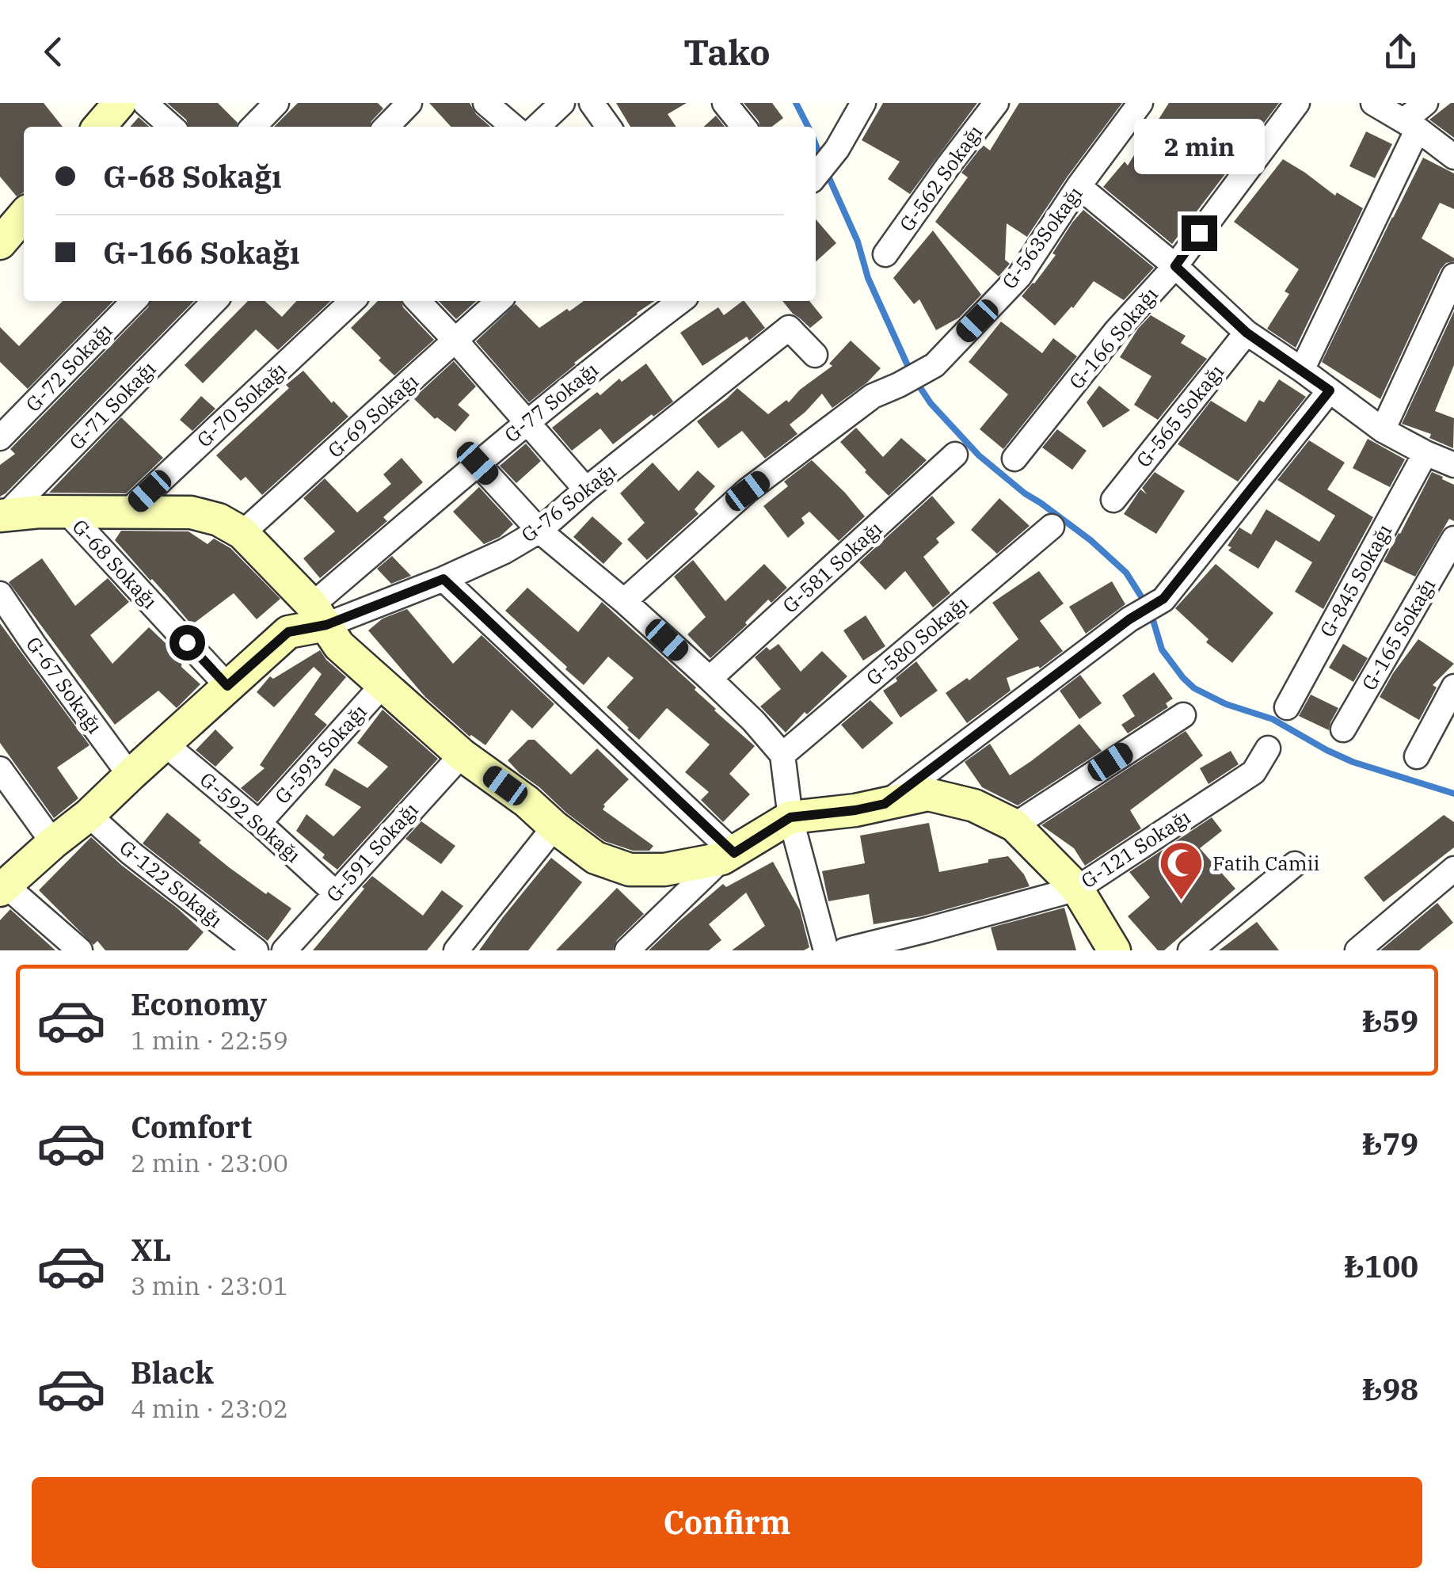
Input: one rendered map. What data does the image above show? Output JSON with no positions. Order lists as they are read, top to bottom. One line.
{"streets":{"main road":["G-76 Sokağı"],"street":["G-562 Sokağı","G-563Sokağı","G-166 Sokağı","G-72 Sokağı","G-77 Sokağı","G-70 Sokağı","G-71 Sokağı","G-69 Sokağı","G-565 Sokağı","G-68 Sokağı","G-581 Sokağı","G-845 Sokağı","G-165 Sokağı","G-580 Sokağı","G-67 Sokağı","G-593 Sokağı","G-592 Sokağı","G-121 Sokağı","G-591 Sokağı","G-122 Sokağı"]},"crossings":[["G-77 Sokağı","G-76 Sokağı"],["G-76 Sokağı","G-68 Sokağı"],["G-76 Sokağı","G-67 Sokağı"],["G-76 Sokağı","G-592 Sokağı"],["G-76 Sokağı","G-122 Sokağı"],["G-593 Sokağı","G-592 Sokağı"],["G-592 Sokağı","G-591 Sokağı"]],"places":{"mosque":["Fatih Camii"]},"page":{"header":"Tako","bubble":"2 min","banner":["G-68 Sokağı","G-166 Sokağı"],"list":[{"name":"Economy","note":"1 min · 22:59","value":"₺59"},{"name":"Comfort","note":"2 min · 23:00","value":"₺79"},{"name":"XL","note":"3 min · 23:01","value":"₺100"},{"name":"Black","note":"4 min · 23:02","value":"₺98"}],"buttons":"Confirm"}}
